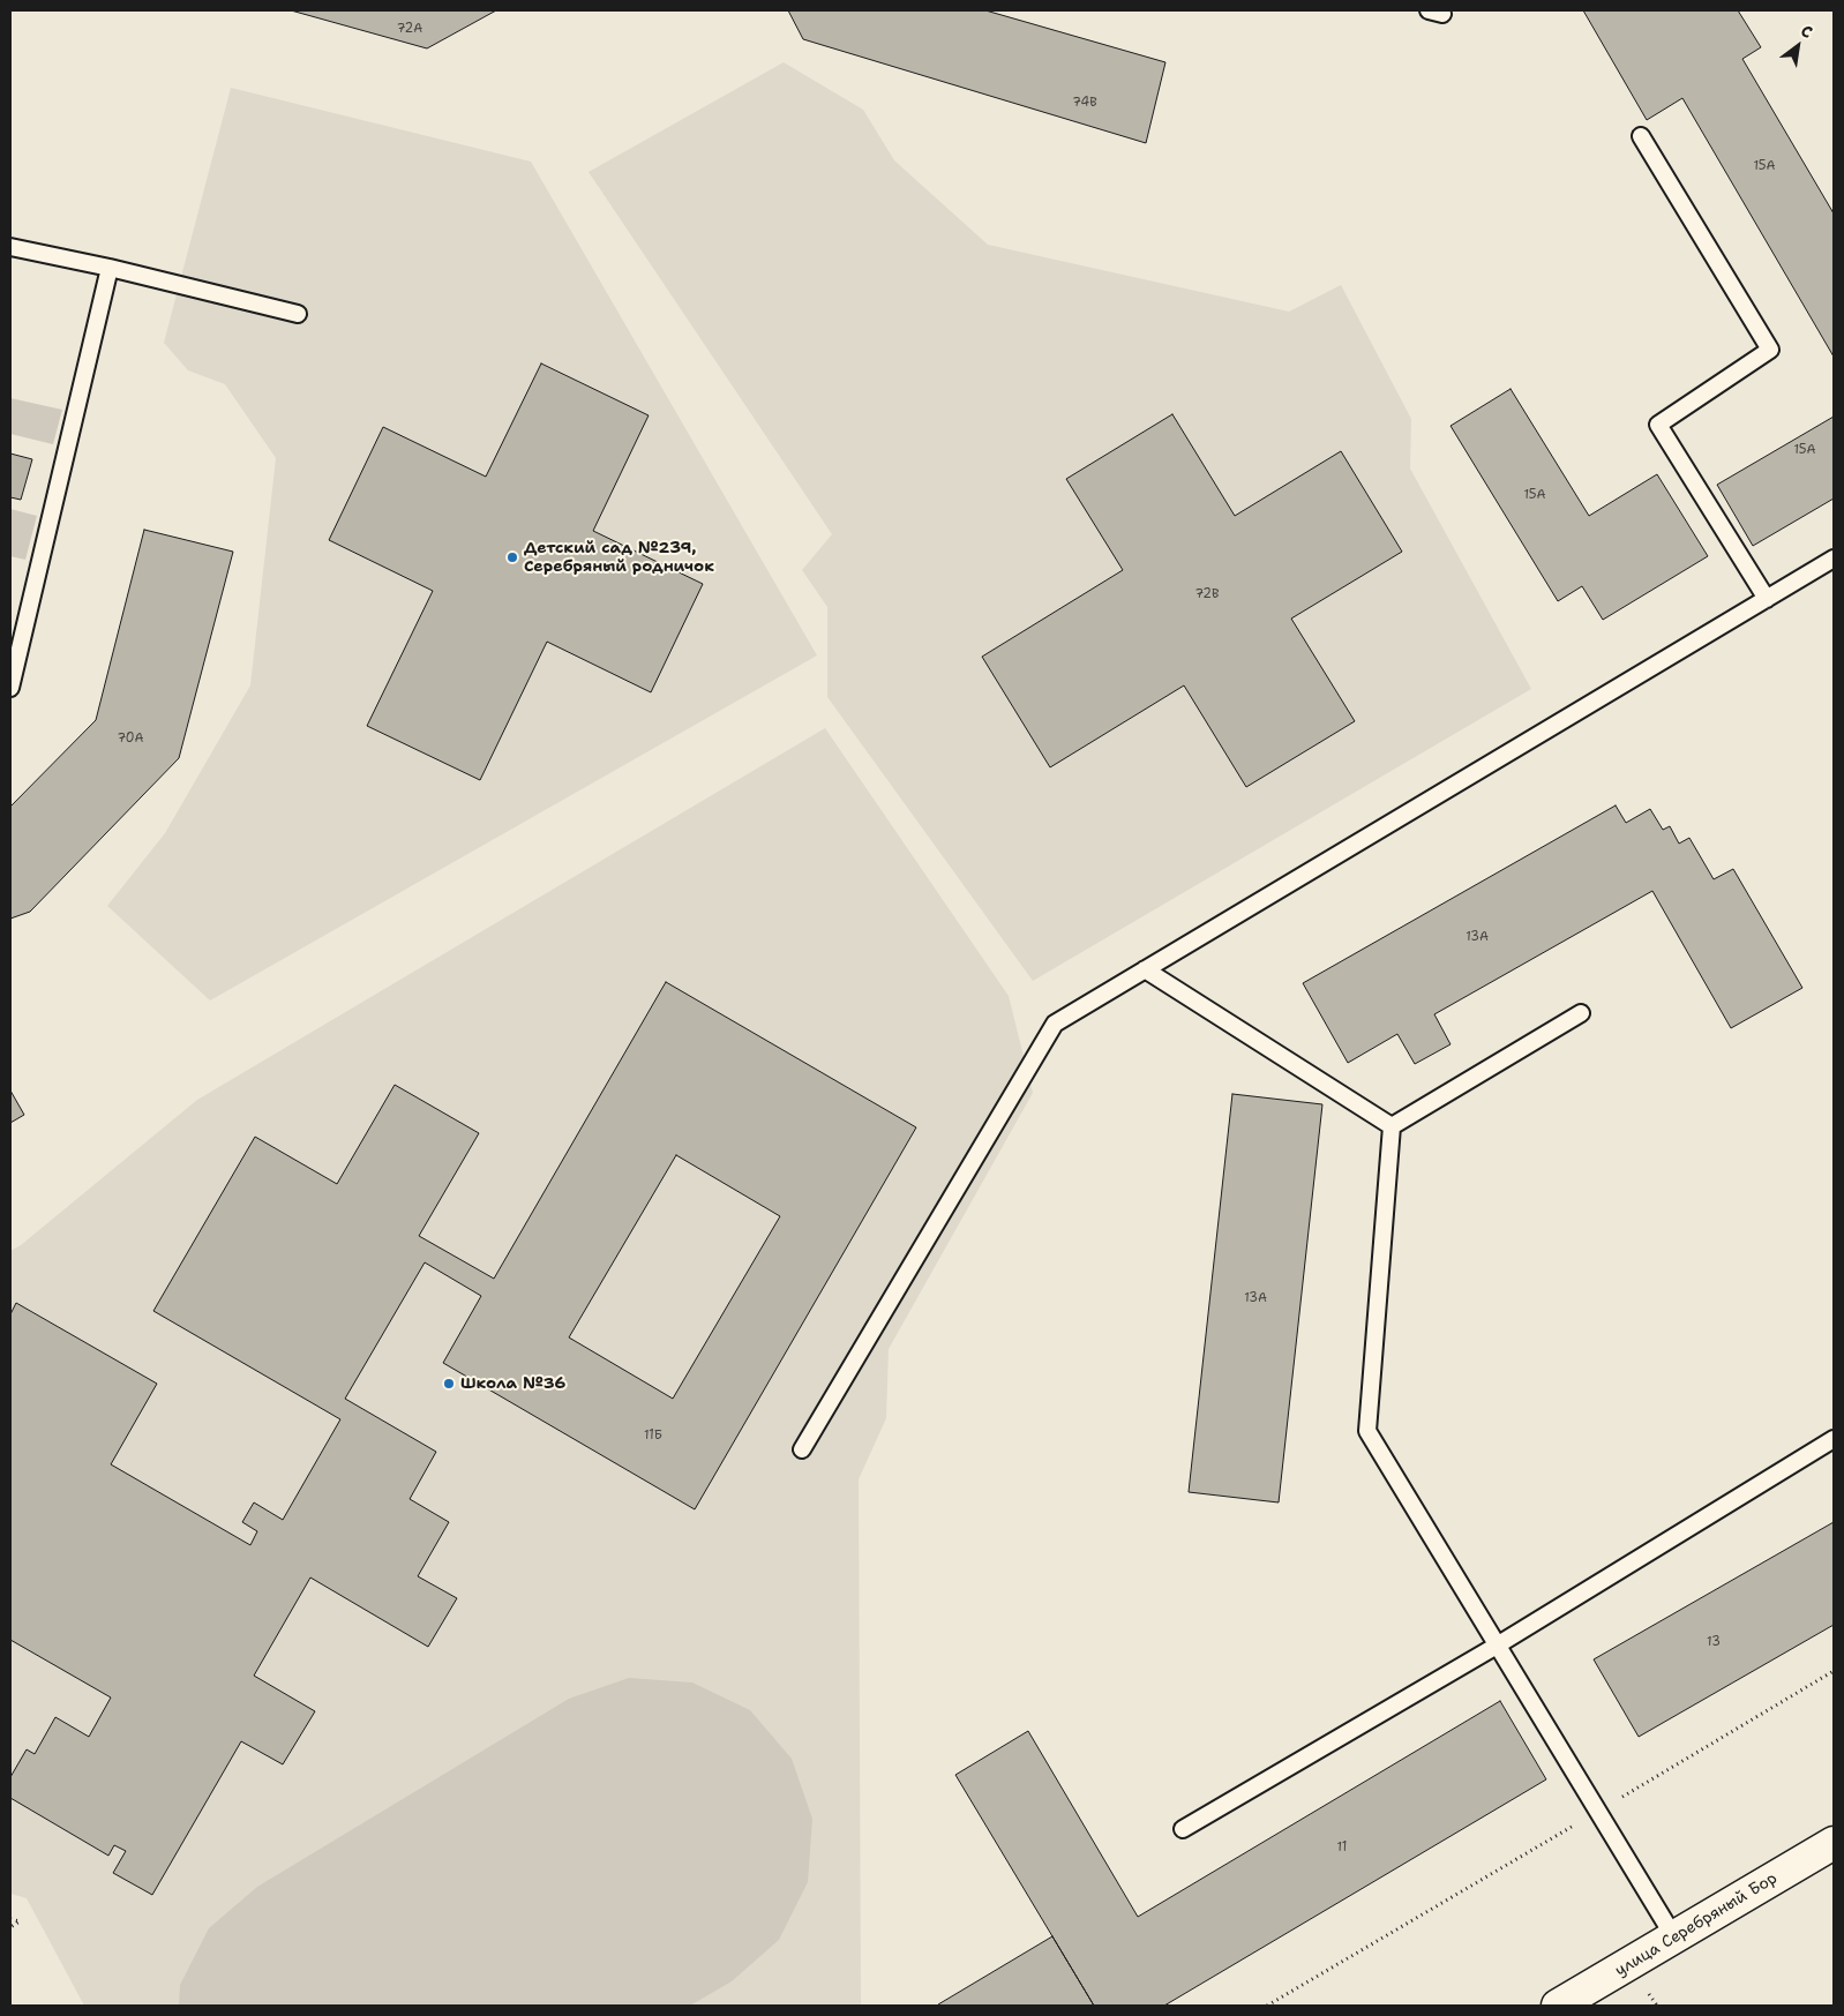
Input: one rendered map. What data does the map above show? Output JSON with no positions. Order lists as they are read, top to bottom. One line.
{"streets":{"street":["улица Серебряный Бор"]},"places":["Детский сад №239, Серебряный родничок","Школа №36"],"house_numbers":["72А","74В","15А","15А","15А","72В","70А","13А","13А","11Б","13","11"],"north":"top right"}
